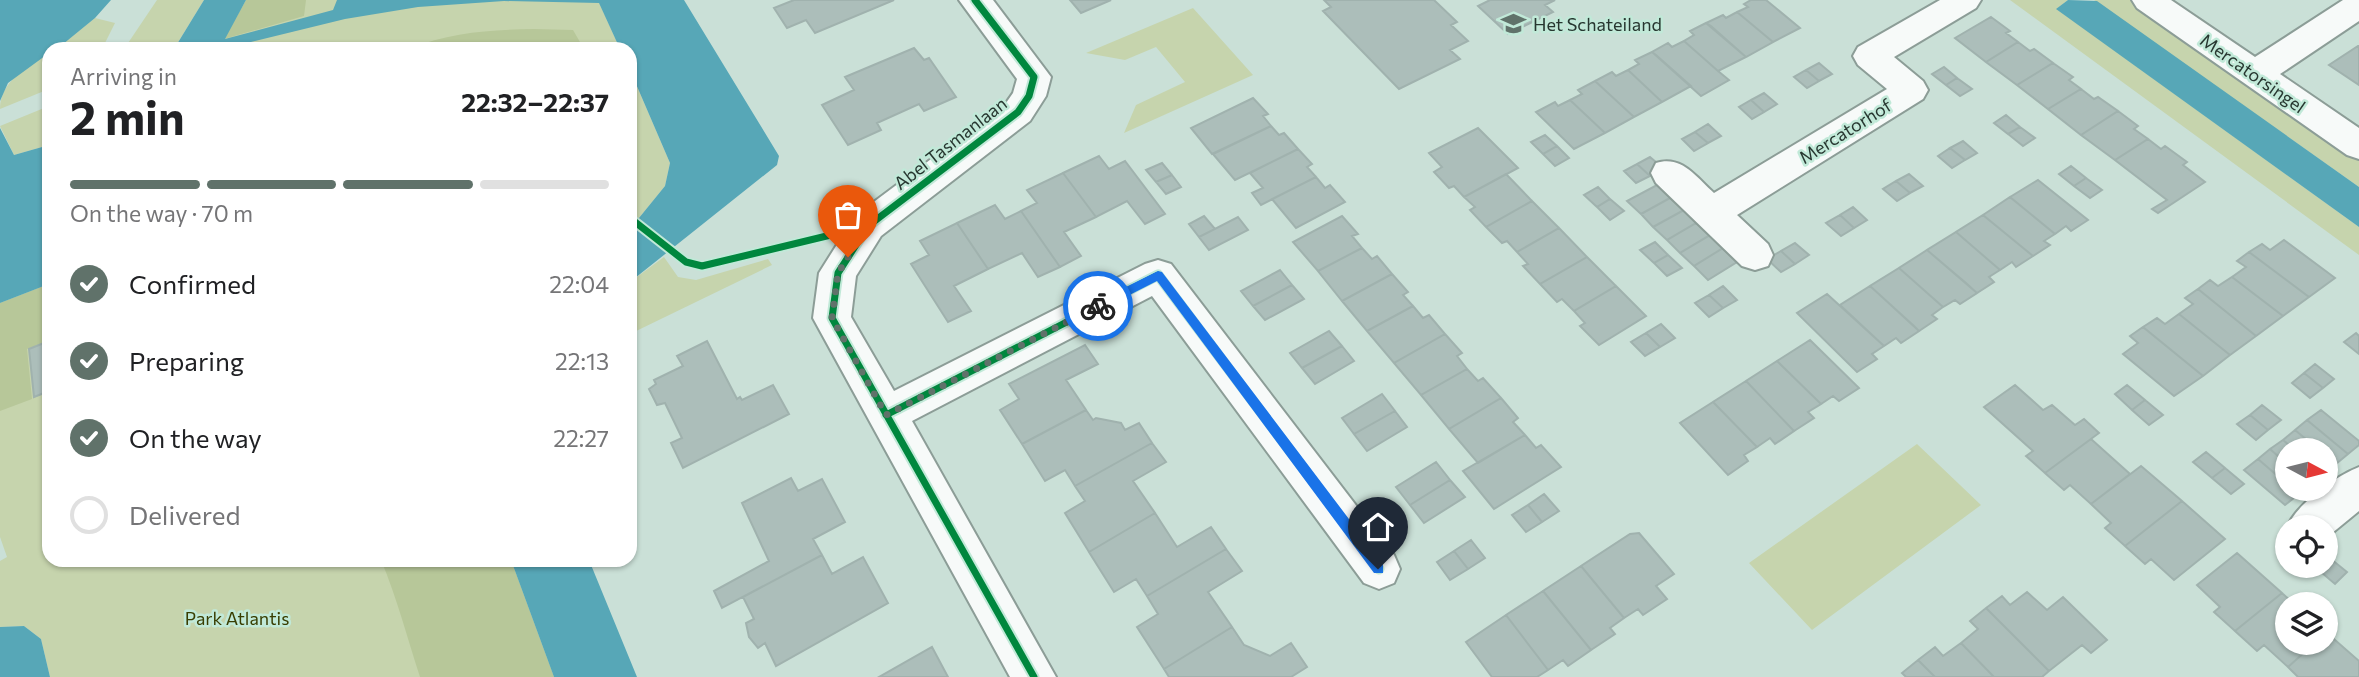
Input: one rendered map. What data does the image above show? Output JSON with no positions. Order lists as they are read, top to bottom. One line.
{"streets":{"street":["Mercatorsingel","Mercatorhof","Abel Tasmanlaan"]},"parks":["Park Atlantis"],"places":{"school or university":["Het Schateiland"]},"north":"right","page":{"heading":["2 min","Arriving in","22:32–22:37"],"bar":"On the way · 70 m","list":[["Confirmed","22:04"],["Preparing","22:13"],["On the way","22:27"],"Delivered"]}}
